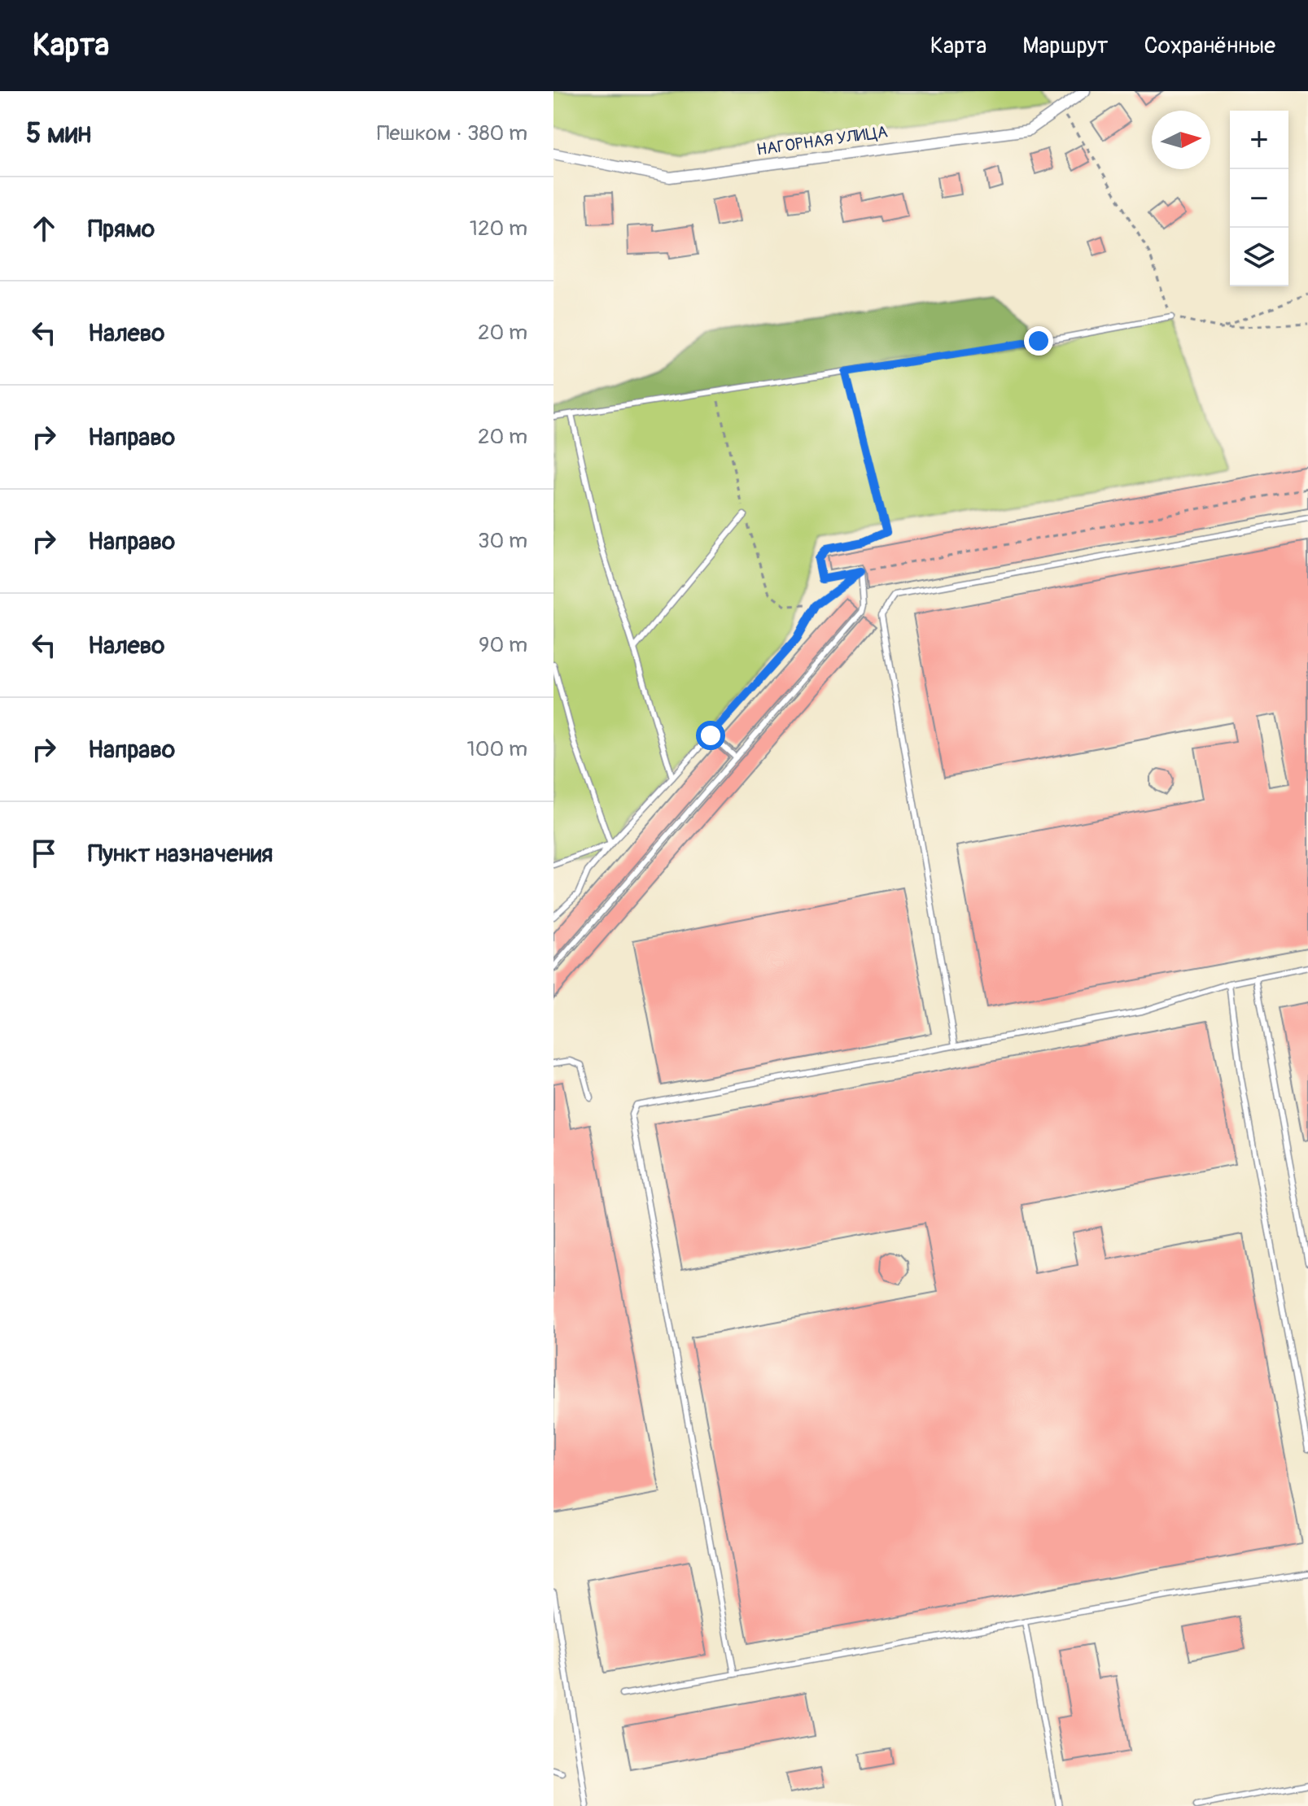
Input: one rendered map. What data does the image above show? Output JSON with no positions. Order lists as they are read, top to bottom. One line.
{"streets":{"street":["НАГОРНАЯ УЛИЦА"]},"north":"right","page":{"header":"Карта","nav":["Карта","Маршрут","Сохранённые"],"heading":["5 мин","Пешком · 380 m"],"map_buttons":["+","−"],"list":[["Прямо","120 m"],["Налево","20 m"],["Направо","20 m"],["Направо","30 m"],["Налево","90 m"],["Направо","100 m"],"Пункт назначения"]}}
